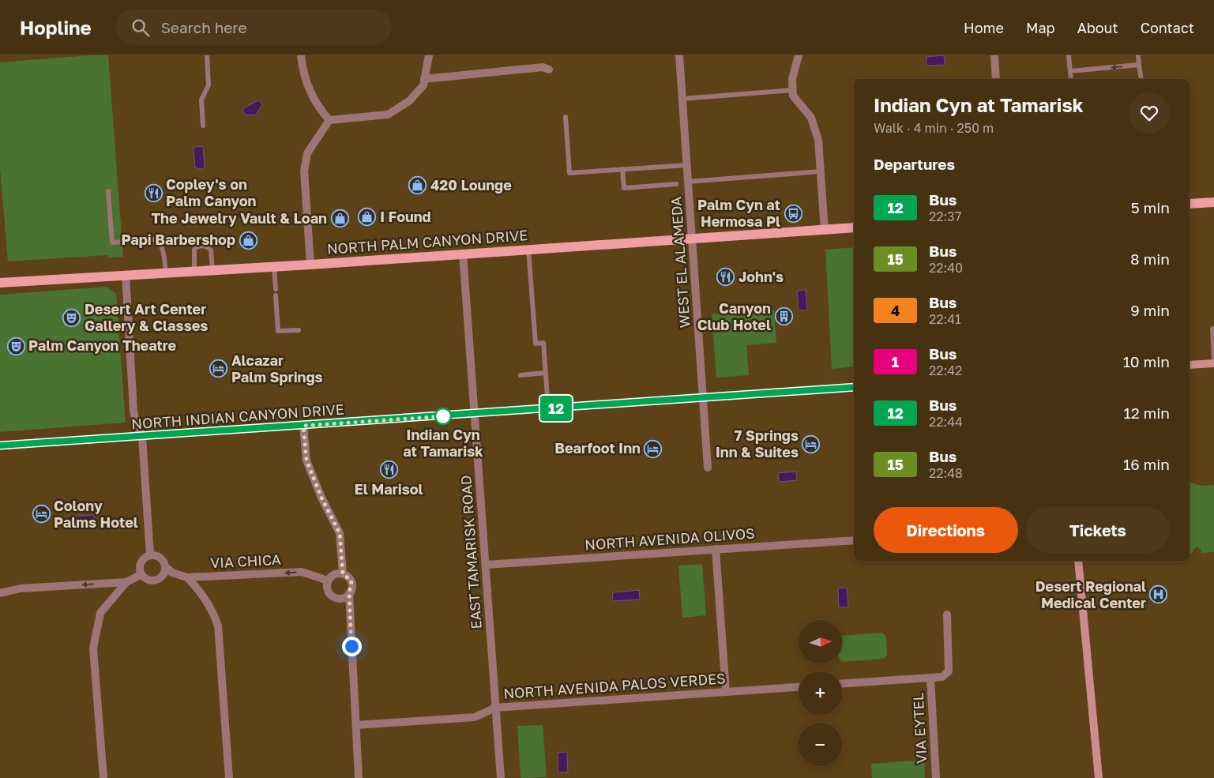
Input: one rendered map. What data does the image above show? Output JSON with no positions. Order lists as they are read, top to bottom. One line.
{"streets":{"main road":["NORTH PALM CANYON DRIVE","NORTH INDIAN CANYON DRIVE"],"street":["WEST EL ALAMEDA","NORTH AVENIDA OLIVOS","EAST TAMARISK ROAD","VIA CHICA","NORTH AVENIDA PALOS VERDES","VIA EYTEL"]},"crossings":[["NORTH PALM CANYON DRIVE","WEST EL ALAMEDA"],["NORTH PALM CANYON DRIVE","EAST TAMARISK ROAD"],["WEST EL ALAMEDA","NORTH INDIAN CANYON DRIVE"],["NORTH INDIAN CANYON DRIVE","EAST TAMARISK ROAD"],["NORTH AVENIDA OLIVOS","EAST TAMARISK ROAD"],["EAST TAMARISK ROAD","NORTH AVENIDA PALOS VERDES"]],"one_way":["VIA CHICA"],"places":{"shop":["420 Lounge","I Found","The Jewelry Vault & Loan","Papi Barbershop"],"restaurant":["Copley's on Palm Canyon","John's","El Marisol"],"bus stop":["Palm Cyn at Hermosa Pl"],"building":["Canyon Club Hotel"],"theatre":["Desert Art Center Gallery & Classes","Palm Canyon Theatre"],"hotel":["Alcazar Palm Springs","7 Springs Inn & Suites","Bearfoot Inn","Colony Palms Hotel"],"other":["Indian Cyn at Tamarisk"],"hospital":["Desert Regional Medical Center"]},"lines":["bus line 12"],"north":"right","page":{"header":"Hopline","search":"Search here","nav":["Home","Map","About","Contact"],"on_map":"12","heading":[["Indian Cyn at Tamarisk","Walk · 4 min · 250 m"],"Departures"],"list":[{"mark":"12","name":"Bus","note":"22:37","value":"5 min"},{"mark":"15","name":"Bus","note":"22:40","value":"8 min"},{"mark":"4","name":"Bus","note":"22:41","value":"9 min"},{"mark":"1","name":"Bus","note":"22:42","value":"10 min"},{"mark":"12","name":"Bus","note":"22:44","value":"12 min"},{"mark":"15","name":"Bus","note":"22:48","value":"16 min"}],"buttons":["Directions","Tickets"],"map_buttons":["+","−"]}}
